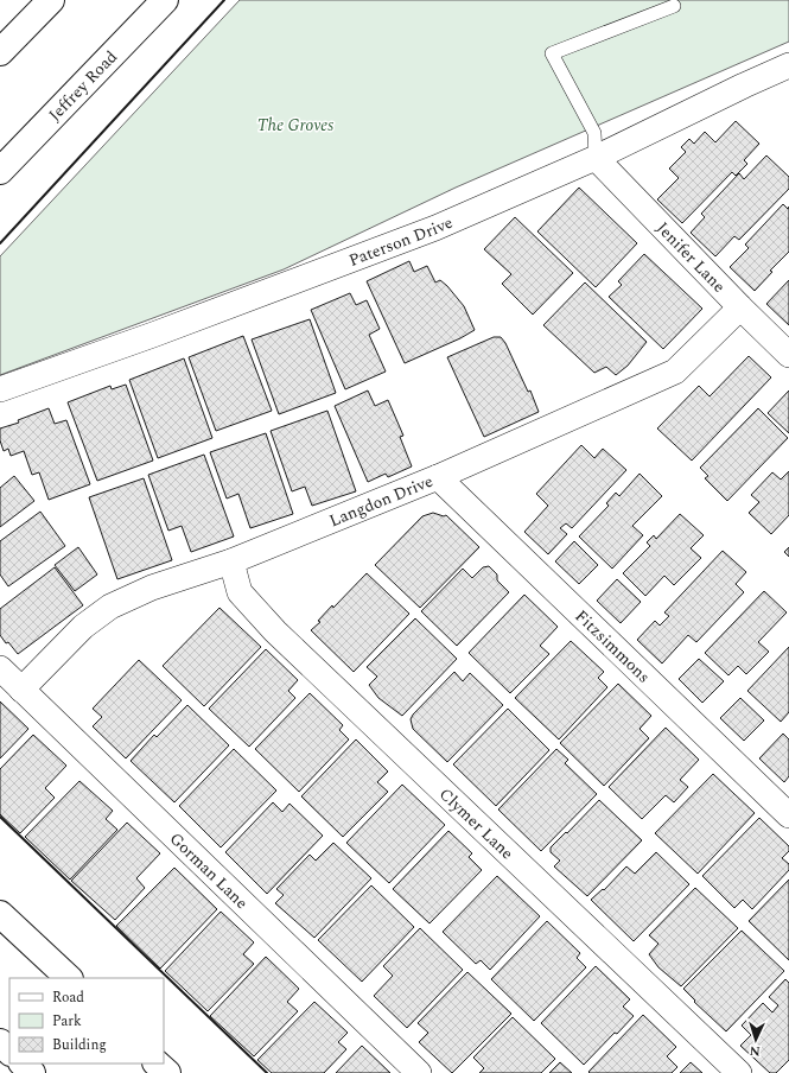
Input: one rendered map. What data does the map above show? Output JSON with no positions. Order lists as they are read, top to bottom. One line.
{"streets":{"main road":["Jeffrey Road"],"street":["Paterson Drive","Jenifer Lane","Langdon Drive","Fitzsimmons","Clymer Lane","Gorman Lane"]},"crossings":[["Paterson Drive","Jenifer Lane"],["Jenifer Lane","Langdon Drive"],["Langdon Drive","Fitzsimmons"],["Langdon Drive","Clymer Lane"],["Langdon Drive","Gorman Lane"]],"parks":["The Groves"],"legend":["Road","Park","Building"],"north":"bottom"}
